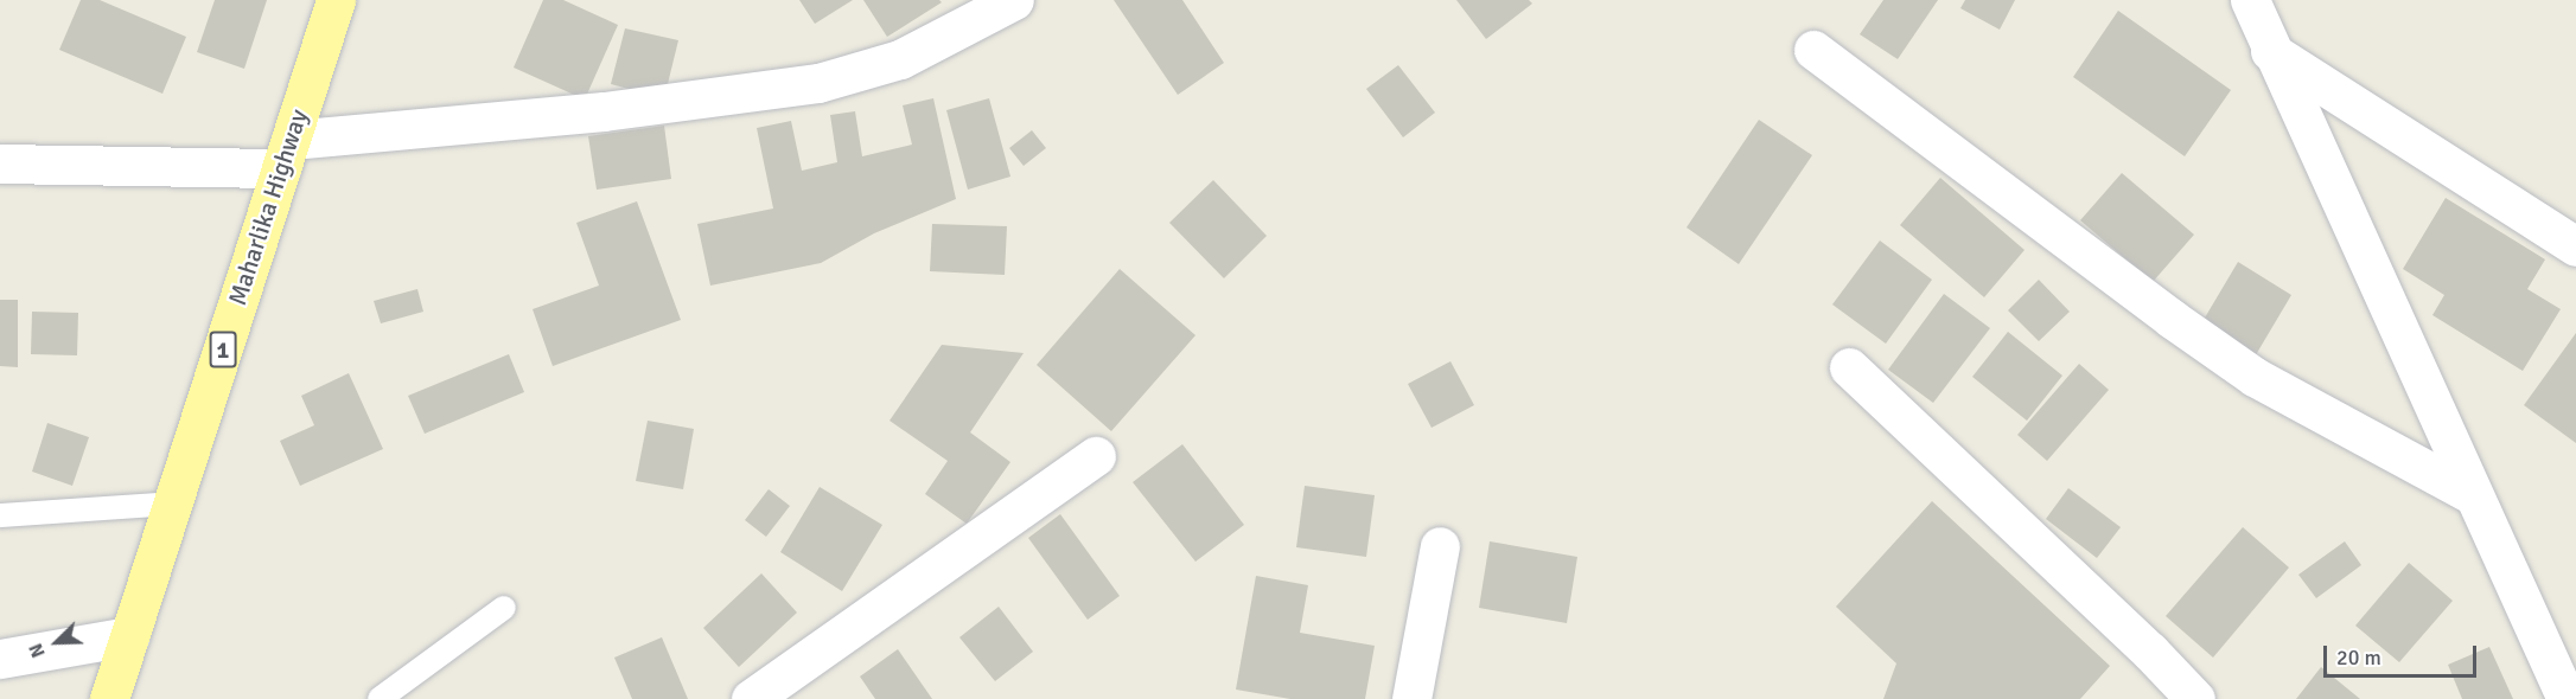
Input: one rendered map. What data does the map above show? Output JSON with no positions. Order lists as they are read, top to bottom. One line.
{"streets":{"main road":["Maharlika Highway","1"]},"scale_bar":"20 m","north":"bottom left"}
